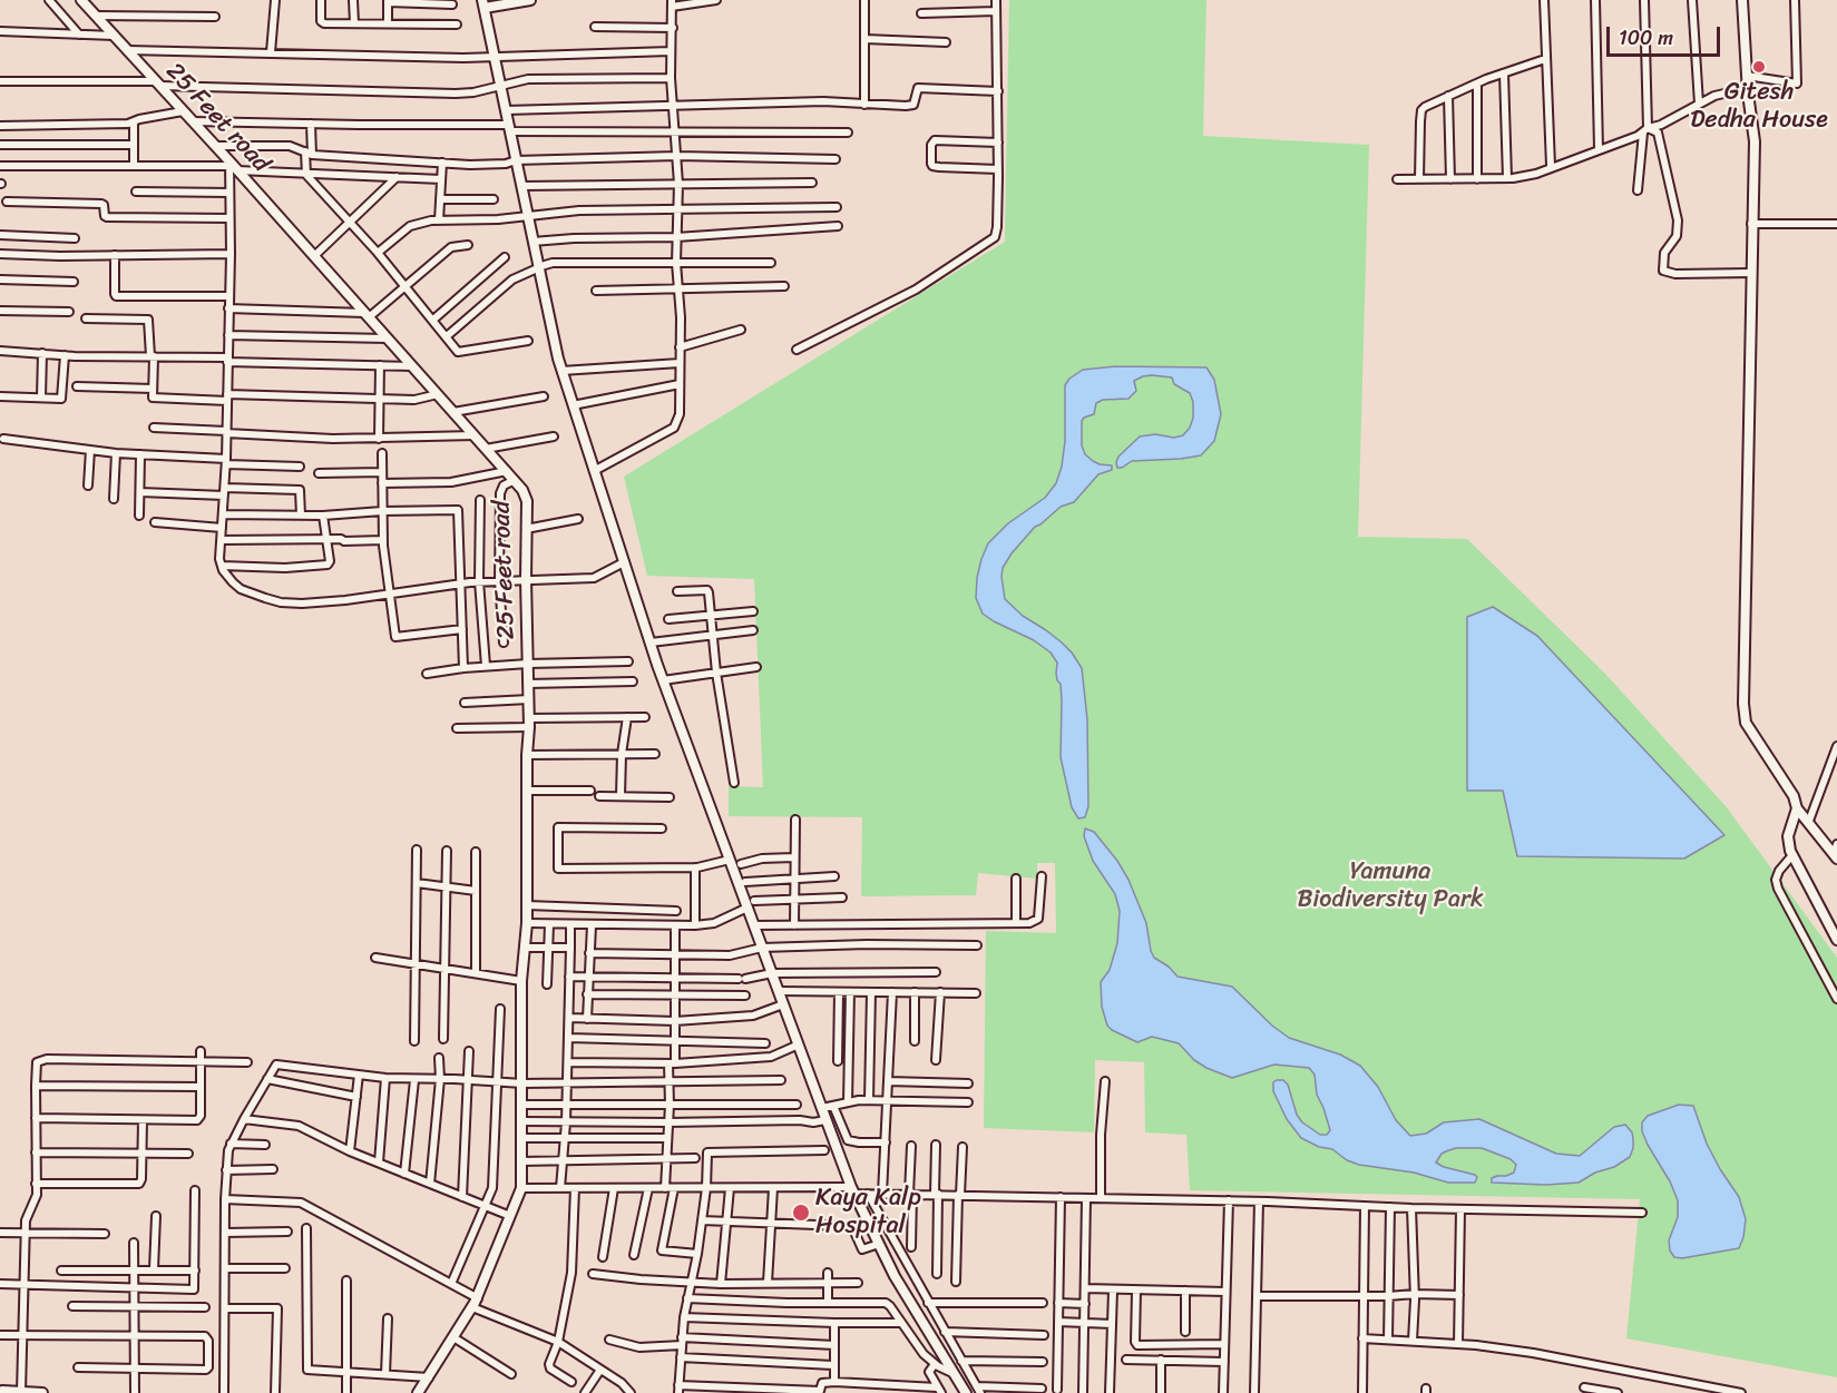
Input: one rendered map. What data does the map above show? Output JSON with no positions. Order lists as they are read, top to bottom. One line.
{"streets":{"street":["25 Feet road"]},"parks":["Yamuna Biodiversity Park"],"places":["Gitesh Dedha House","Kaya Kalp Hospital"],"scale_bar":"100 m"}
